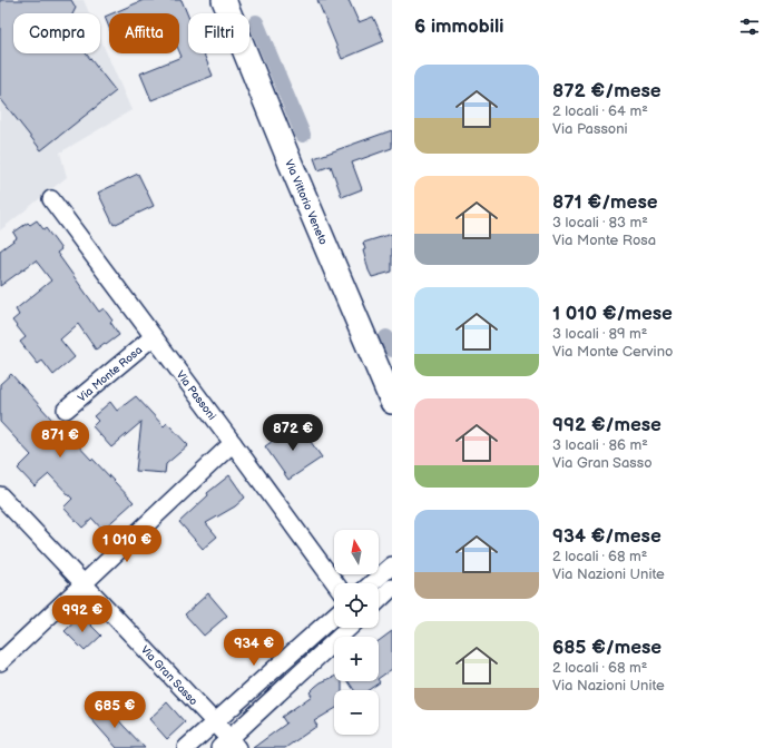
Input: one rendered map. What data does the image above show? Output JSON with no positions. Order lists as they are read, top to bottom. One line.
{"streets":{"street":["Via Vittorio Veneto","Via Monte Rosa","Via Passoni","Via Gran Sasso"]},"crossings":[["Via Monte Rosa","Via Passoni"]],"north":"top","page":{"heading":"6 immobili","chip":["Compra","Affitta","Filtri"],"list":[{"name":"872 €/mese","note":"2 locali · 64 m² · Via Passoni"},{"name":"871 €/mese","note":"3 locali · 83 m² · Via Monte Rosa"},{"name":"1 010 €/mese","note":"3 locali · 89 m² · Via Monte Cervino"},{"name":"992 €/mese","note":"3 locali · 86 m² · Via Gran Sasso"},{"name":"934 €/mese","note":"2 locali · 68 m² · Via Nazioni Unite"},{"name":"685 €/mese","note":"2 locali · 68 m² · Via Nazioni Unite"}],"price":["872 €","871 €","1 010 €","992 €","934 €","685 €"],"map_buttons":["+","−"]}}
